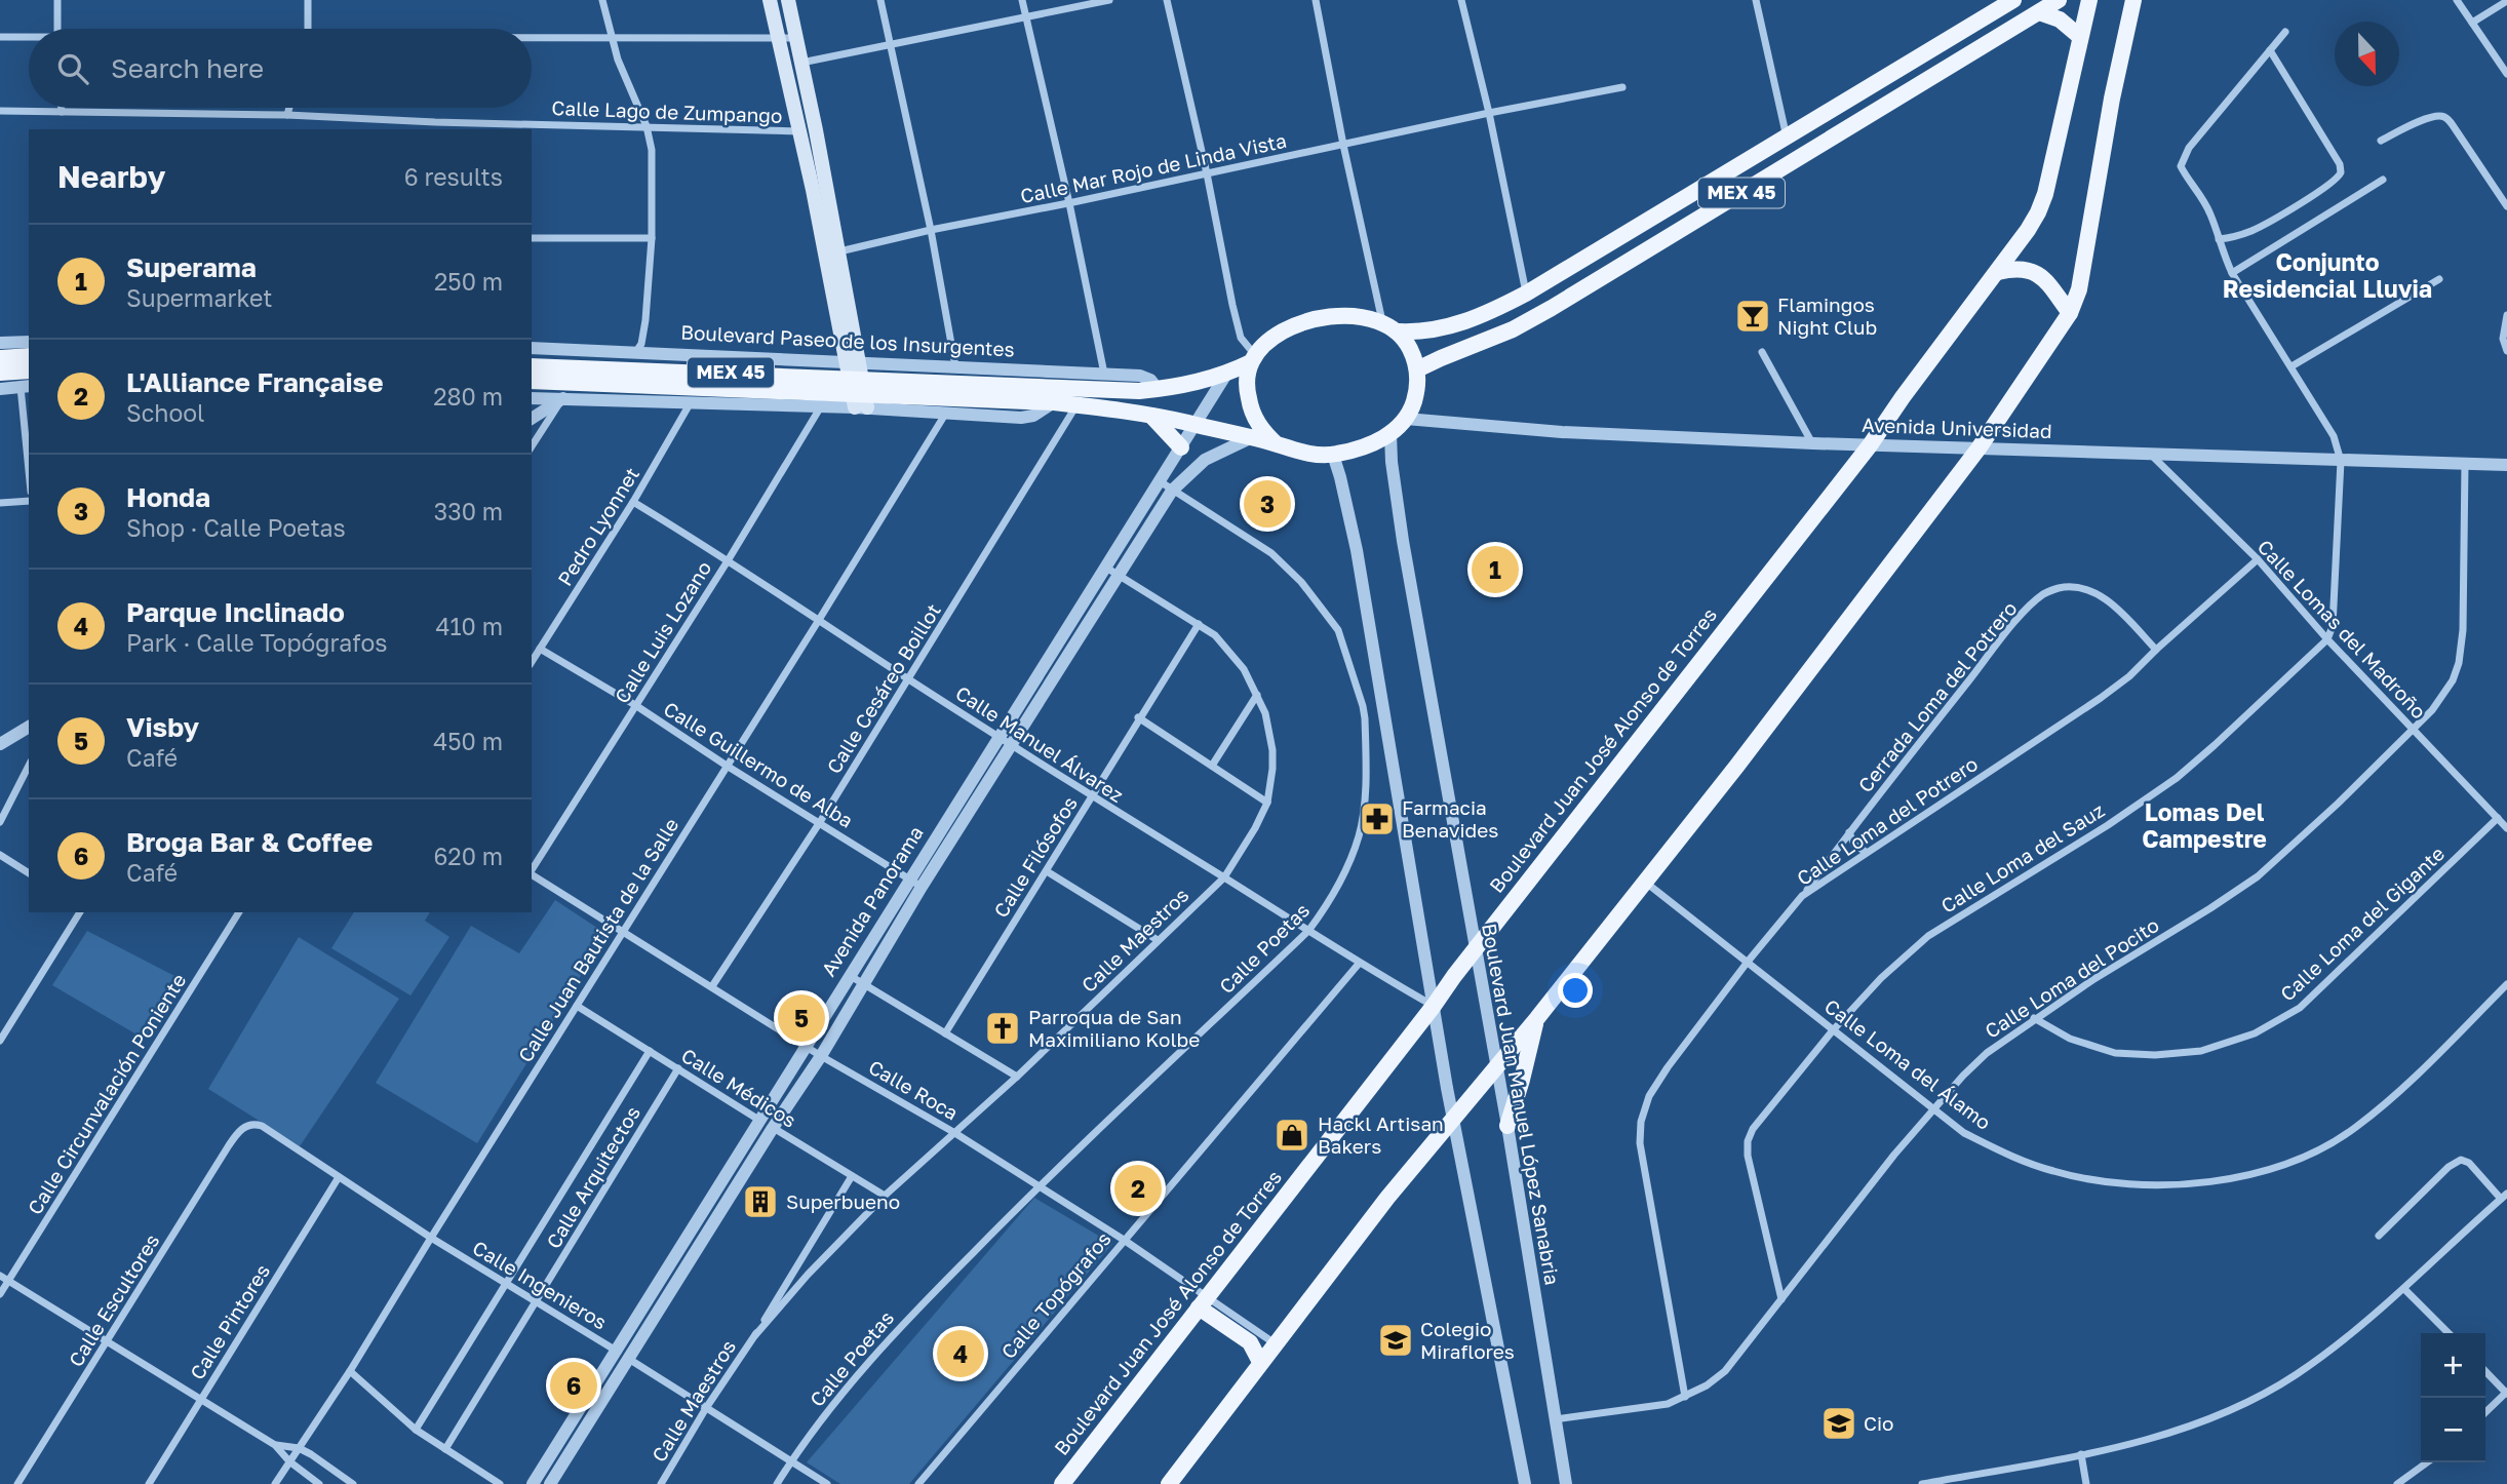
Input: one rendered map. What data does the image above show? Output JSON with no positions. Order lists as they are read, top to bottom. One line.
{"streets":{"main road":["MEX 45","Boulevard Paseo de los Insurgentes","Boulevard Juan José Alonso de Torres"],"street":["Calle Lago de Zumpango","Calle Mar Rojo de Linda Vista","Avenida Universidad","Pedro Lyonnet","Calle Lomas del Madroño","Calle Luis Lozano","Calle Cesáreo Boillot","Cerrada Loma del Potrero","Calle Manuel Álvarez","Calle Guillermo de Alba","Calle Loma del Potrero","Calle Filósofos","Calle Loma del Sauz","Avenida Panorama","Calle Loma del Gigante","Calle Juan Bautista de la Salle","Calle Maestros","Calle Poetas","Calle Loma del Pocito","Calle Loma del Álamo","Calle Médicos","Calle Roca","Calle Circunvalación Poniente","Boulevard Juan Manuel López Sanabria","Calle Arquitectos","Calle Ingenieros","Calle Topógrafos","Calle Escultores","Calle Pintores"]},"crossings":[["MEX 45","Boulevard Paseo de los Insurgentes"],["MEX 45","Avenida Universidad"],["MEX 45","Boulevard Juan Manuel López Sanabria"],["Boulevard Paseo de los Insurgentes","Avenida Universidad"],["Boulevard Paseo de los Insurgentes","Pedro Lyonnet"],["Boulevard Paseo de los Insurgentes","Calle Luis Lozano"],["Boulevard Paseo de los Insurgentes","Calle Cesáreo Boillot"],["Boulevard Paseo de los Insurgentes","Avenida Panorama"],["Boulevard Paseo de los Insurgentes","Calle Juan Bautista de la Salle"],["Boulevard Paseo de los Insurgentes","Boulevard Juan Manuel López Sanabria"],["Avenida Universidad","Calle Lomas del Madroño"],["Avenida Universidad","Boulevard Juan José Alonso de Torres"],["Avenida Universidad","Calle Loma del Pocito"],["Avenida Universidad","Boulevard Juan Manuel López Sanabria"],["Pedro Lyonnet","Calle Manuel Álvarez"],["Pedro Lyonnet","Calle Guillermo de Alba"],["Calle Lomas del Madroño","Calle Loma del Potrero"],["Calle Lomas del Madroño","Calle Loma del Sauz"],["Calle Lomas del Madroño","Calle Loma del Gigante"],["Calle Lomas del Madroño","Calle Loma del Pocito"],["Calle Luis Lozano","Calle Manuel Álvarez"],["Calle Luis Lozano","Calle Guillermo de Alba"],["Calle Cesáreo Boillot","Calle Manuel Álvarez"],["Calle Cesáreo Boillot","Calle Guillermo de Alba"],["Calle Cesáreo Boillot","Calle Roca"],["Cerrada Loma del Potrero","Calle Loma del Potrero"],["Calle Manuel Álvarez","Boulevard Juan José Alonso de Torres"],["Calle Manuel Álvarez","Calle Filósofos"],["Calle Manuel Álvarez","Avenida Panorama"],["Calle Manuel Álvarez","Calle Juan Bautista de la Salle"],["Calle Manuel Álvarez","Calle Maestros"],["Calle Manuel Álvarez","Calle Poetas"],["Calle Manuel Álvarez","Calle Topógrafos"],["Boulevard Juan José Alonso de Torres","Calle Roca"],["Boulevard Juan José Alonso de Torres","Boulevard Juan Manuel López Sanabria"],["Calle Guillermo de Alba","Avenida Panorama"],["Calle Guillermo de Alba","Calle Juan Bautista de la Salle"],["Calle Loma del Potrero","Calle Loma del Pocito"],["Calle Loma del Potrero","Calle Loma del Álamo"],["Calle Filósofos","Calle Maestros"],["Calle Loma del Sauz","Calle Loma del Pocito"],["Calle Loma del Sauz","Calle Loma del Álamo"],["Avenida Panorama","Calle Maestros"],["Avenida Panorama","Calle Poetas"],["Avenida Panorama","Calle Médicos"],["Avenida Panorama","Calle Roca"],["Avenida Panorama","Calle Ingenieros"],["Calle Loma del Gigante","Calle Loma del Pocito"],["Calle Juan Bautista de la Salle","Calle Médicos"],["Calle Juan Bautista de la Salle","Calle Roca"],["Calle Juan Bautista de la Salle","Calle Ingenieros"],["Calle Maestros","Calle Médicos"],["Calle Maestros","Calle Roca"],["Calle Maestros","Calle Ingenieros"],["Calle Poetas","Calle Roca"],["Calle Poetas","Calle Ingenieros"],["Calle Loma del Pocito","Calle Loma del Álamo"],["Calle Loma del Pocito","Boulevard Juan Manuel López Sanabria"],["Calle Médicos","Calle Arquitectos"],["Calle Roca","Calle Topógrafos"],["Calle Arquitectos","Calle Ingenieros"],["Calle Ingenieros","Calle Escultores"],["Calle Ingenieros","Calle Pintores"]],"districts":["Conjunto Residencial Lluvia","Lomas Del Campestre"],"places":{"bar":["Flamingos Night Club"],"pharmacy":["Farmacia Benavides"],"church":["Parroqua de San Maximiliano Kolbe"],"shop":["Hackl Artisan Bakers"],"building":["Superbueno"],"school or university":["Colegio Miraflores","Cio"]},"north":"bottom","page":{"search":"Search here","heading":["Nearby","6 results"],"list":[{"mark":"1","name":"Superama","note":"Supermarket","value":"250 m"},{"mark":"2","name":"L'Alliance Française","note":"School","value":"280 m"},{"mark":"3","name":"Honda","note":"Shop · Calle Poetas","value":"330 m"},{"mark":"4","name":"Parque Inclinado","note":"Park · Calle Topógrafos","value":"410 m"},{"mark":"5","name":"Visby","note":"Café","value":"450 m"},{"mark":"6","name":"Broga Bar & Coffee","note":"Café","value":"620 m"}],"pins":["3","1","5","2","4","6"],"map_buttons":["+","−"]}}
